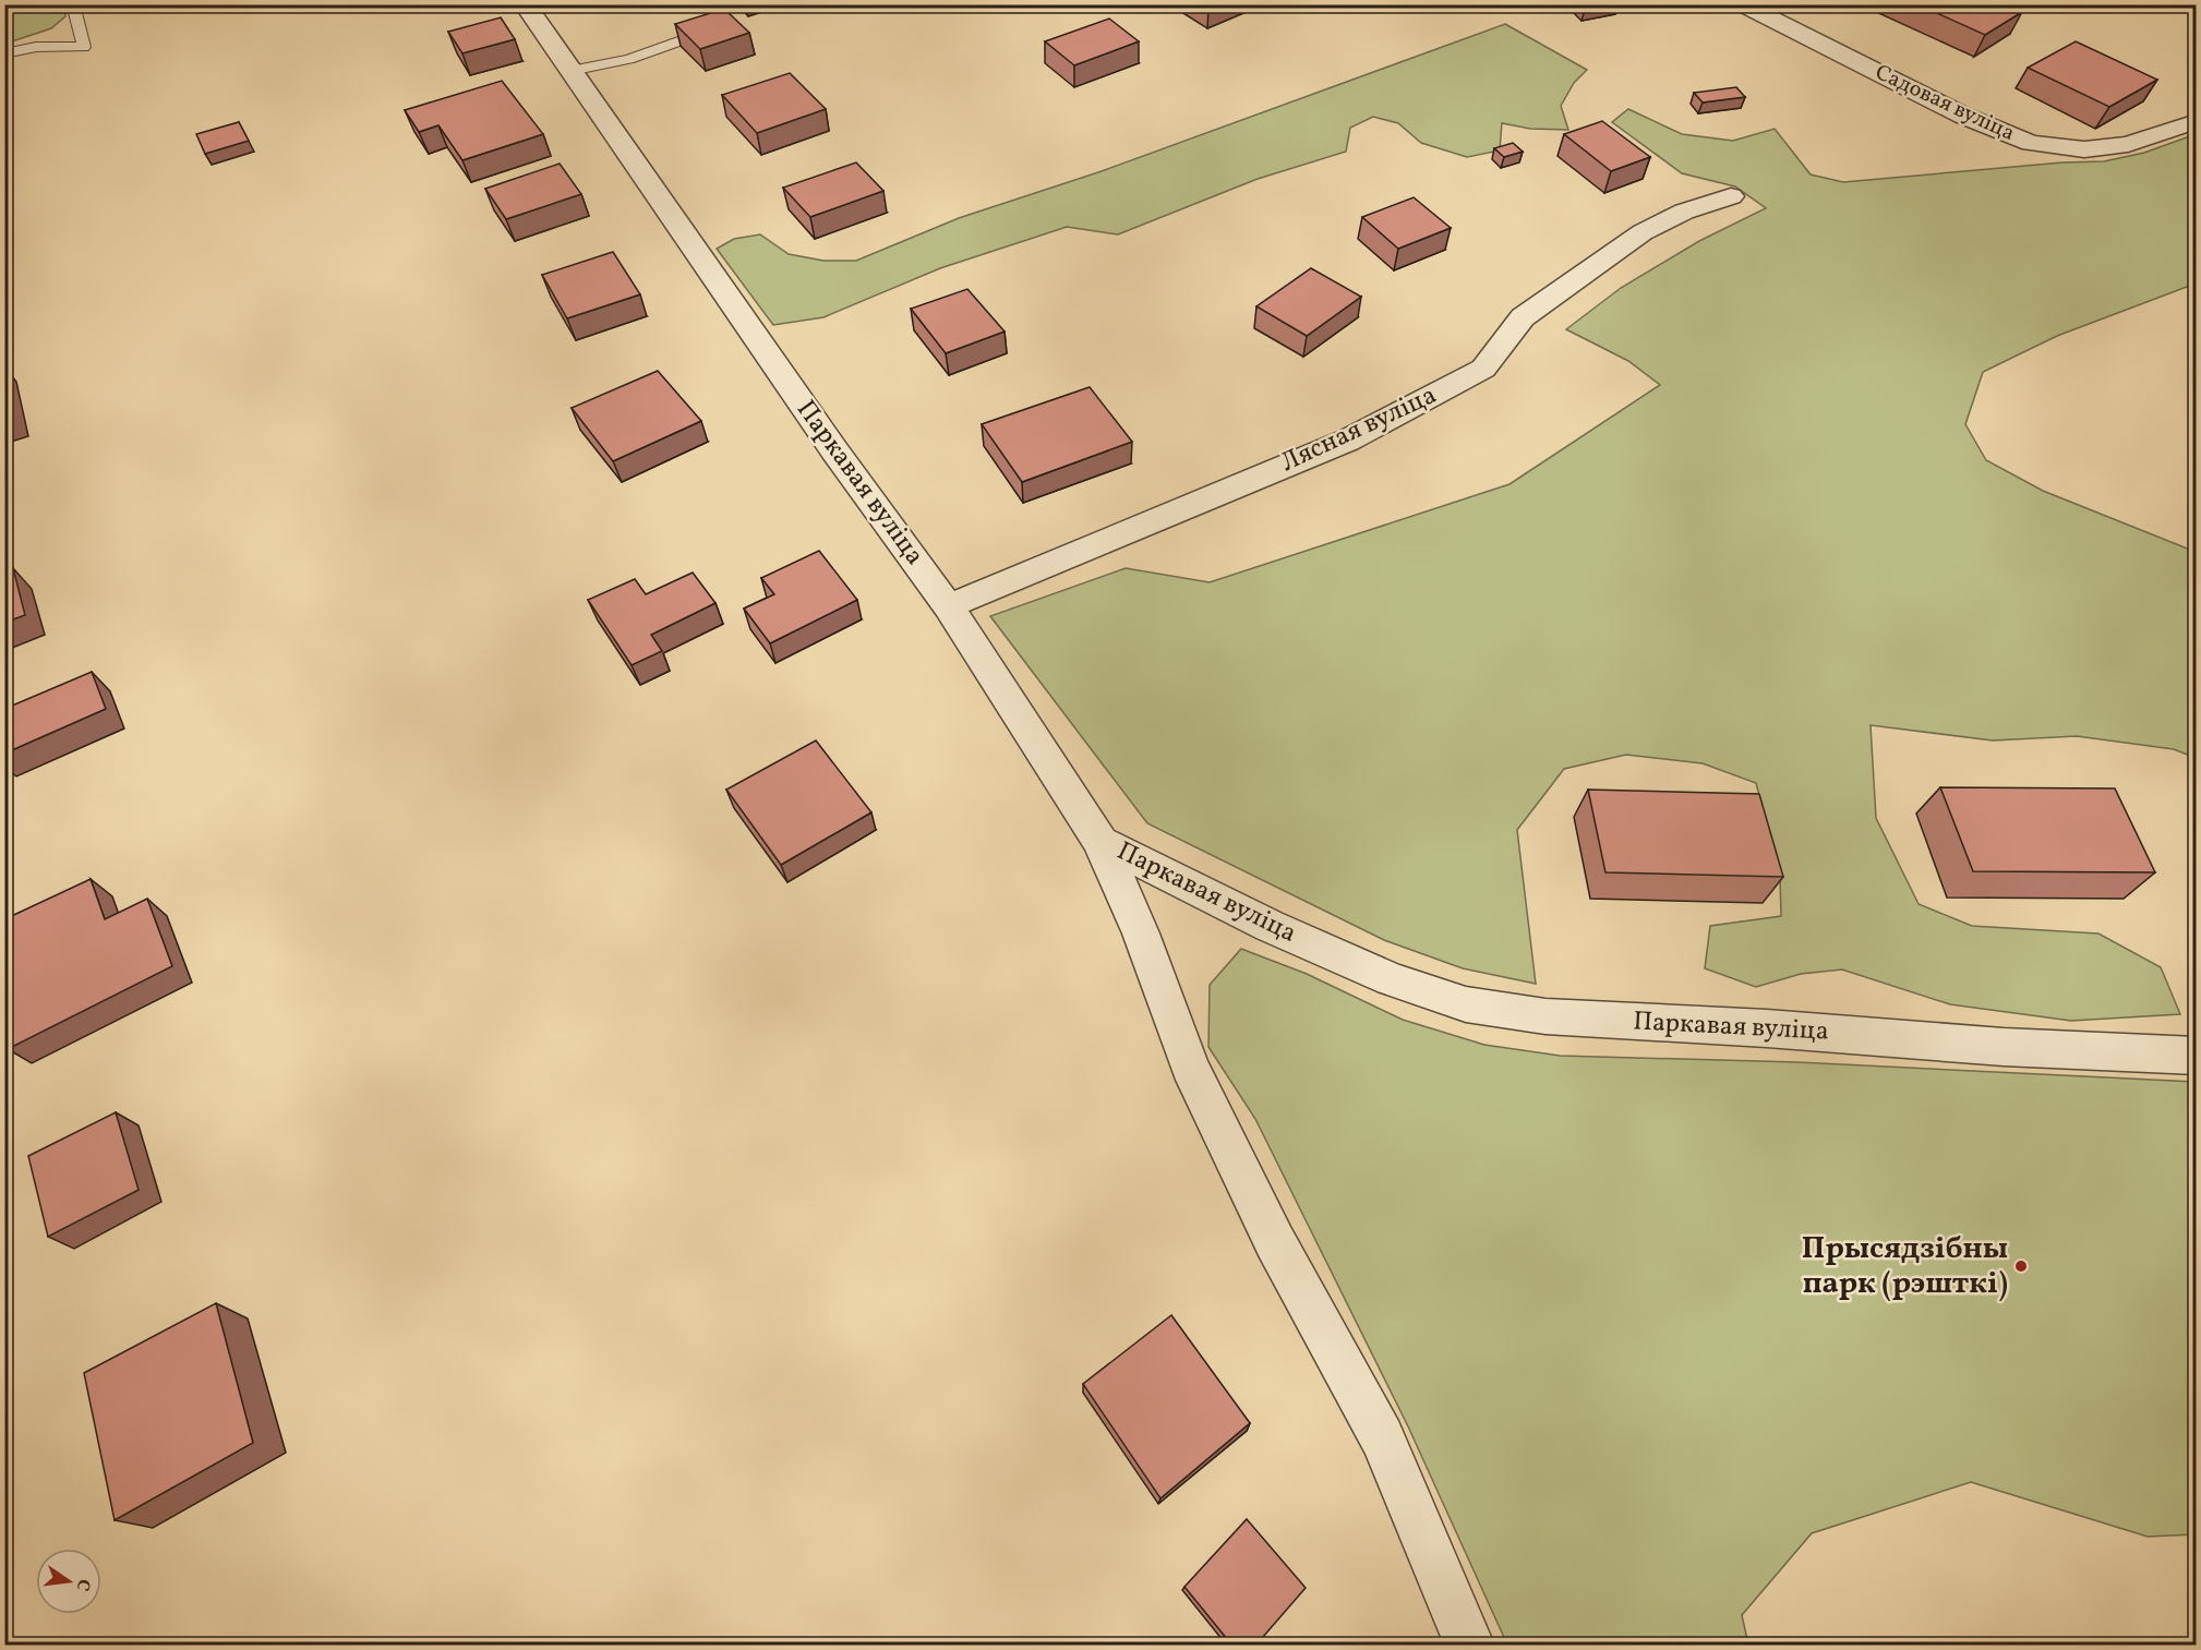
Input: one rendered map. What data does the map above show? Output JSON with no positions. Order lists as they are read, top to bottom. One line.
{"streets":{"street":["Садовая вуліца","Лясная вуліца","Паркавая вуліца"]},"crossings":[["Лясная вуліца","Паркавая вуліца"]],"places":["Прысядзібны парк (рэшткі)"],"north":"right"}
